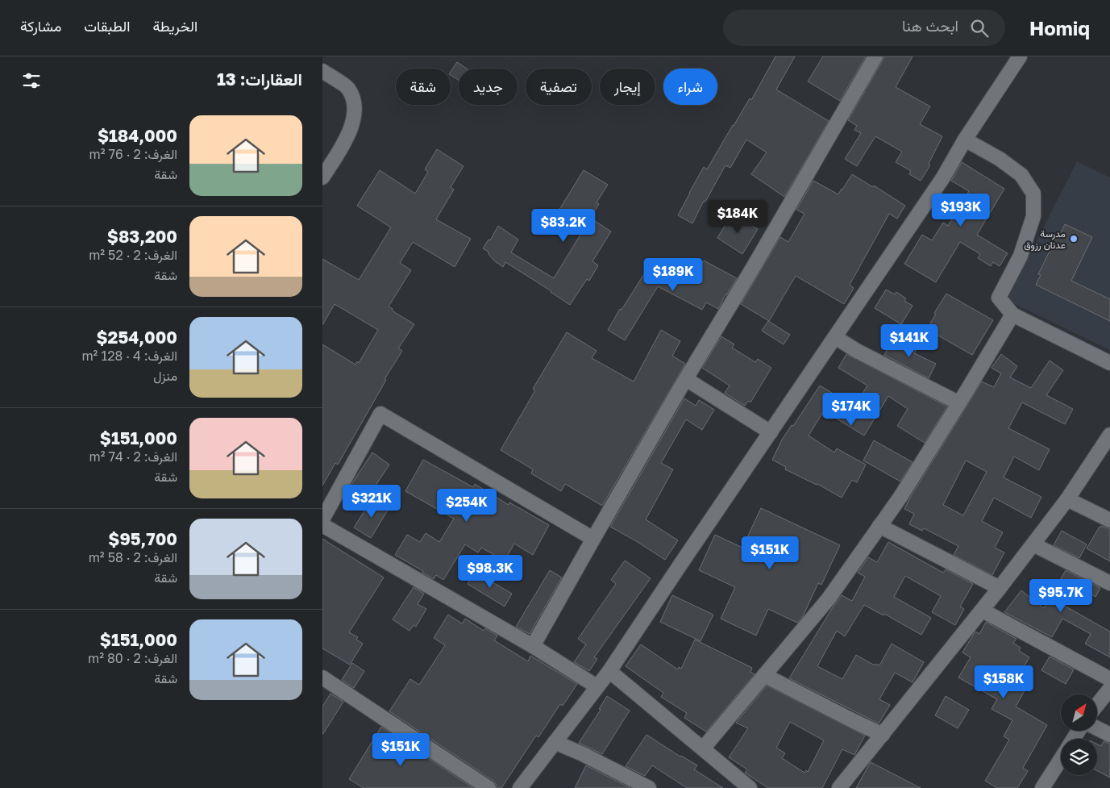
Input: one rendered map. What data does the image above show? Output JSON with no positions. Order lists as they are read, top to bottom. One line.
{"places":["مدرسة عدنان رزوق"],"north":"top right","page":{"header":"Homiq","search":"ابحث هنا","nav":["الخريطة","الطبقات","مشاركة"],"heading":"العقارات: 13","chip":["شراء","إيجار","تصفية","جديد","شقة"],"list":[{"name":"$184,000","note":"الغرف: 2 · 76 m² · شقة"},{"name":"$83,200","note":"الغرف: 2 · 52 m² · شقة"},{"name":"$254,000","note":"الغرف: 4 · 128 m² · منزل"},{"name":"$151,000","note":"الغرف: 2 · 74 m² · شقة"},{"name":"$95,700","note":"الغرف: 2 · 58 m² · شقة"},{"name":"$151,000","note":"الغرف: 2 · 80 m² · شقة"}],"price":["$193K","$184K","$83.2K","$189K","$141K","$174K","$321K","$254K","$151K","$98.3K","$95.7K","$158K","$151K"]}}
